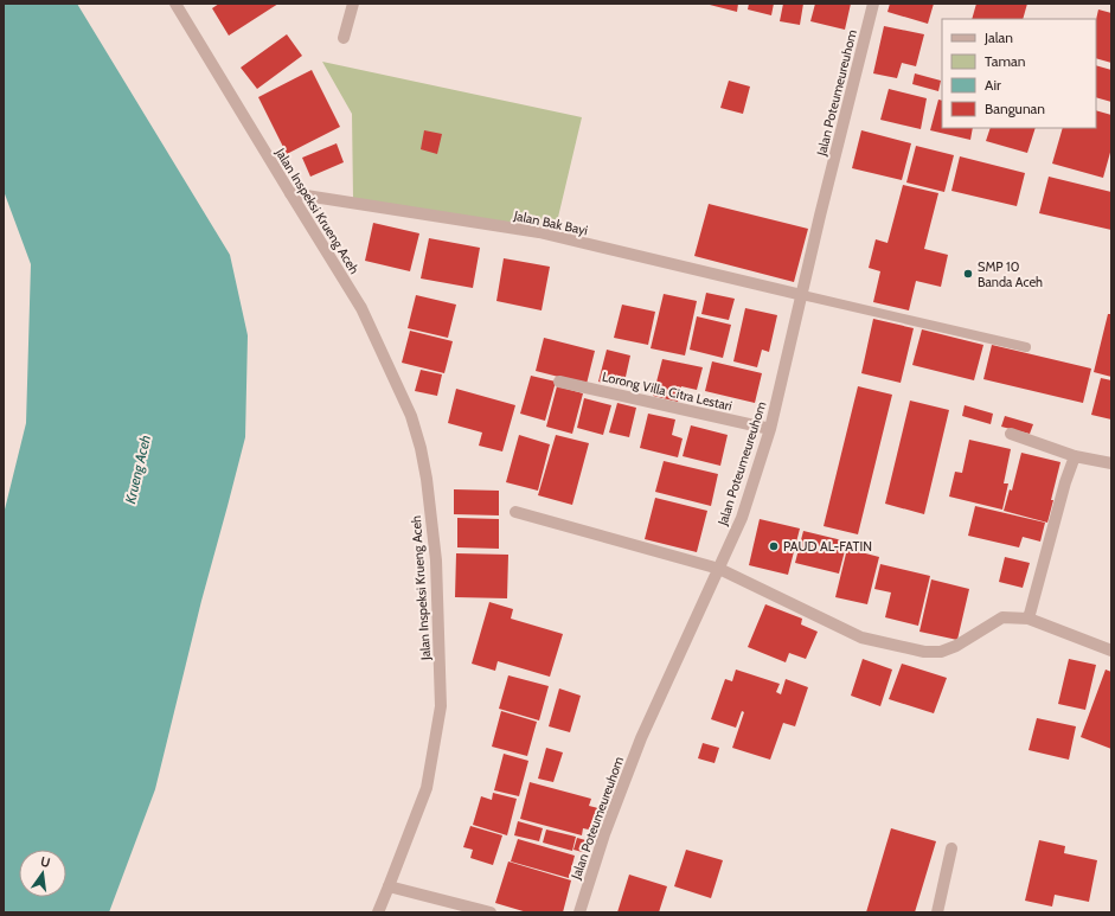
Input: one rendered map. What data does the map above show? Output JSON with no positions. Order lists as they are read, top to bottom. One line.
{"streets":{"street":["Jalan Poteumeureuhom","Jalan Inspeksi Krueng Aceh","Jalan Bak Bayi","Lorong Villa Citra Lestari"]},"crossings":[["Jalan Poteumeureuhom","Jalan Bak Bayi"],["Jalan Poteumeureuhom","Lorong Villa Citra Lestari"],["Jalan Inspeksi Krueng Aceh","Jalan Bak Bayi"]],"water":["Krueng Aceh"],"places":["SMP 10 Banda Aceh","PAUD AL-FATIN"],"legend":["Jalan","Taman","Air","Bangunan"],"north":"top"}
